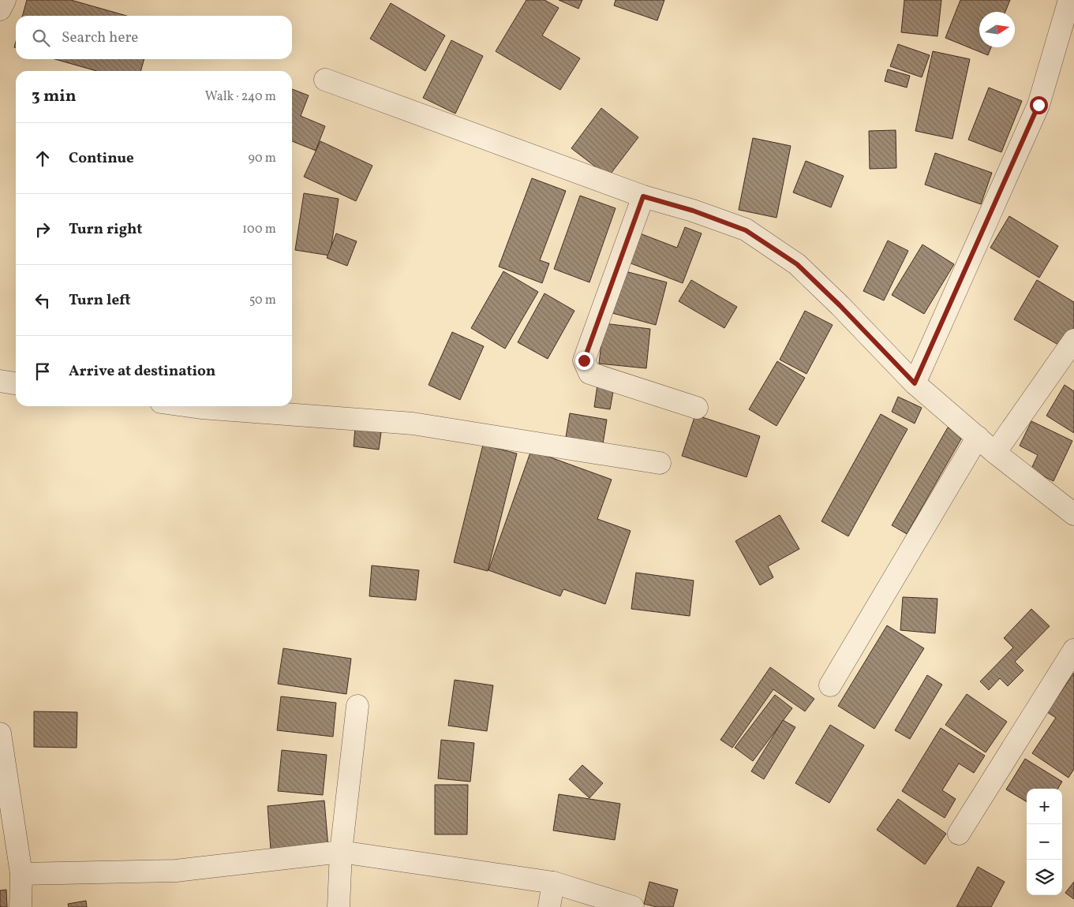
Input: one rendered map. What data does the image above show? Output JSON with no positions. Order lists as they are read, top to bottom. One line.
{"north":"right","page":{"search":"Search here","heading":["3 min","Walk · 240 m"],"list":[["Continue","90 m"],["Turn right","100 m"],["Turn left","50 m"],"Arrive at destination"],"map_buttons":["+","−"]}}
